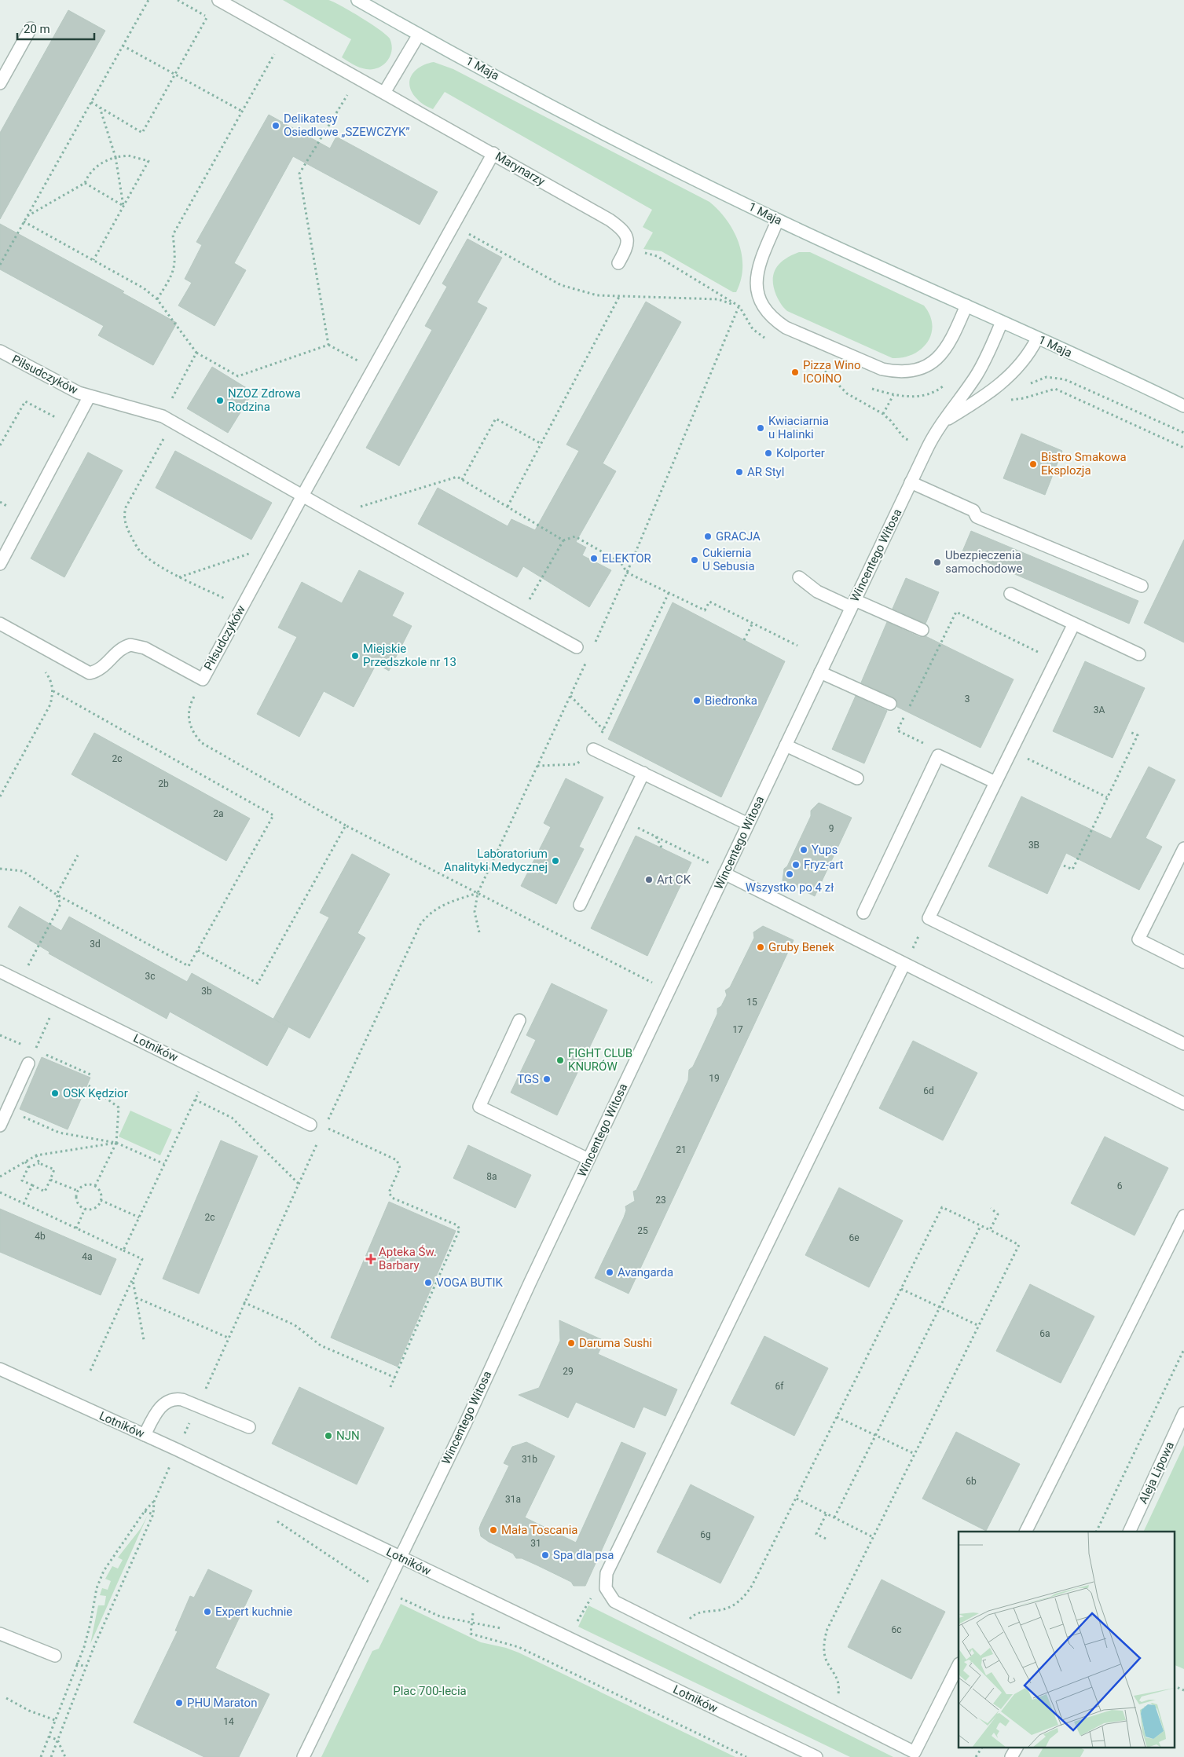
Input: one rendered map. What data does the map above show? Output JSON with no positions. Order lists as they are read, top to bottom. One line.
{"streets":{"street":["1 Maja","Marynarzy","Piłsudczyków","Wincentego Witosa","Lotników","Aleja Lipowa"]},"crossings":[["1 Maja","Wincentego Witosa"],["Wincentego Witosa","Lotników"]],"parks":["Plac 700-lecia"],"places":{"other":["Delikatesy Osiedlowe „SZEWCZYK”","Pizza Wino ICOINO","NZOZ Zdrowa Rodzina","Kwiaciarnia u Halinki","Kolporter","Bistro Smakowa Eksplozja","AR Styl","GRACJA","ELEKTOR","Cukiernia U Sebusia","Ubezpieczenia samochodowe","Miejskie Przedszkole nr 13","Biedronka","Yups","Laboratorium Analityki Medycznej","Fryz-art","Wszystko po 4 zł","Art CK","Gruby Benek","FIGHT CLUB KNURÓW","TGS","OSK Kędzior","Avangarda","VOGA BUTIK","Daruma Sushi","NJN","Mała Toscania","Spa dla psa","Expert kuchnie","PHU Maraton"],"health":["Apteka Św. Barbary"]},"house_numbers":["3","3A","2c","2b","2a","9","3B","3d","3c","3b","15","17","19","6d","21","8a","6","23","2c","25","4b","6e","4a","6a","29","6f","31b","6b","31a","6g","31","6c","14"],"scale_bar":"20 m"}
